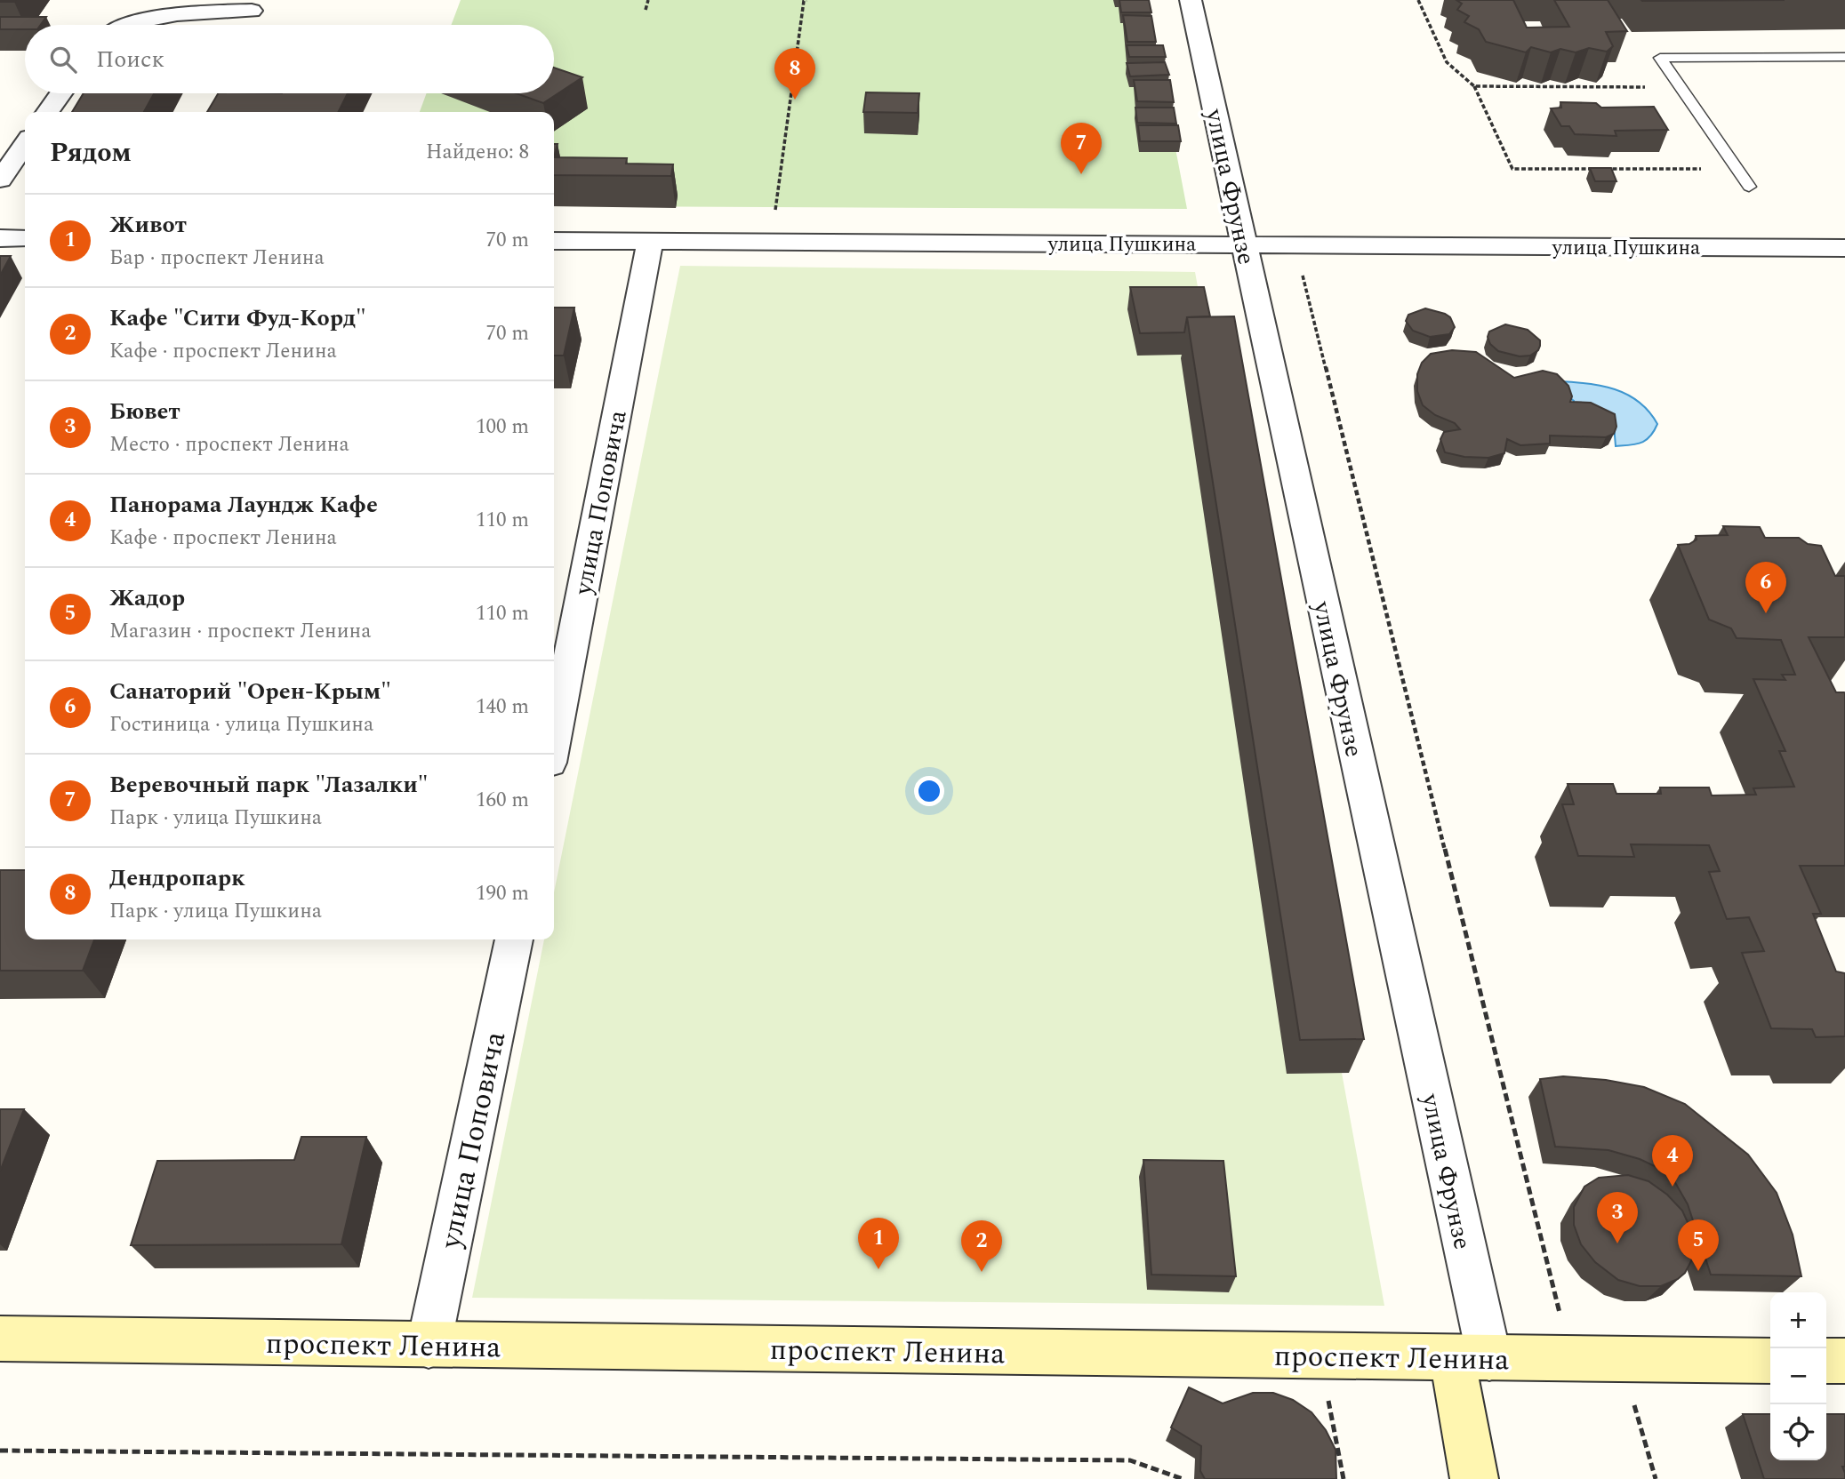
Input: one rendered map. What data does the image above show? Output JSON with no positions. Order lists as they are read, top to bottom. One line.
{"streets":{"street":["улица Фрунзе","улица Пушкина","улица Поповича","проспект Ленина"]},"crossings":[["улица Фрунзе","улица Пушкина"],["улица Фрунзе","проспект Ленина"],["улица Пушкина","улица Поповича"],["улица Поповича","проспект Ленина"]],"page":{"search":"Поиск","pins":["8","7","6","4","3","1","5","2"],"heading":["Рядом","Найдено: 8"],"list":[{"mark":"1","name":"Живот","note":"Бар · проспект Ленина","value":"70 m"},{"mark":"2","name":"Кафе \"Сити Фуд-Корд\"","note":"Кафе · проспект Ленина","value":"70 m"},{"mark":"3","name":"Бювет","note":"Место · проспект Ленина","value":"100 m"},{"mark":"4","name":"Панорама Лаундж Кафе","note":"Кафе · проспект Ленина","value":"110 m"},{"mark":"5","name":"Жадор","note":"Магазин · проспект Ленина","value":"110 m"},{"mark":"6","name":"Санаторий \"Орен-Крым\"","note":"Гостиница · улица Пушкина","value":"140 m"},{"mark":"7","name":"Веревочный парк \"Лазалки\"","note":"Парк · улица Пушкина","value":"160 m"},{"mark":"8","name":"Дендропарк","note":"Парк · улица Пушкина","value":"190 m"}],"map_buttons":["+","−"]}}
